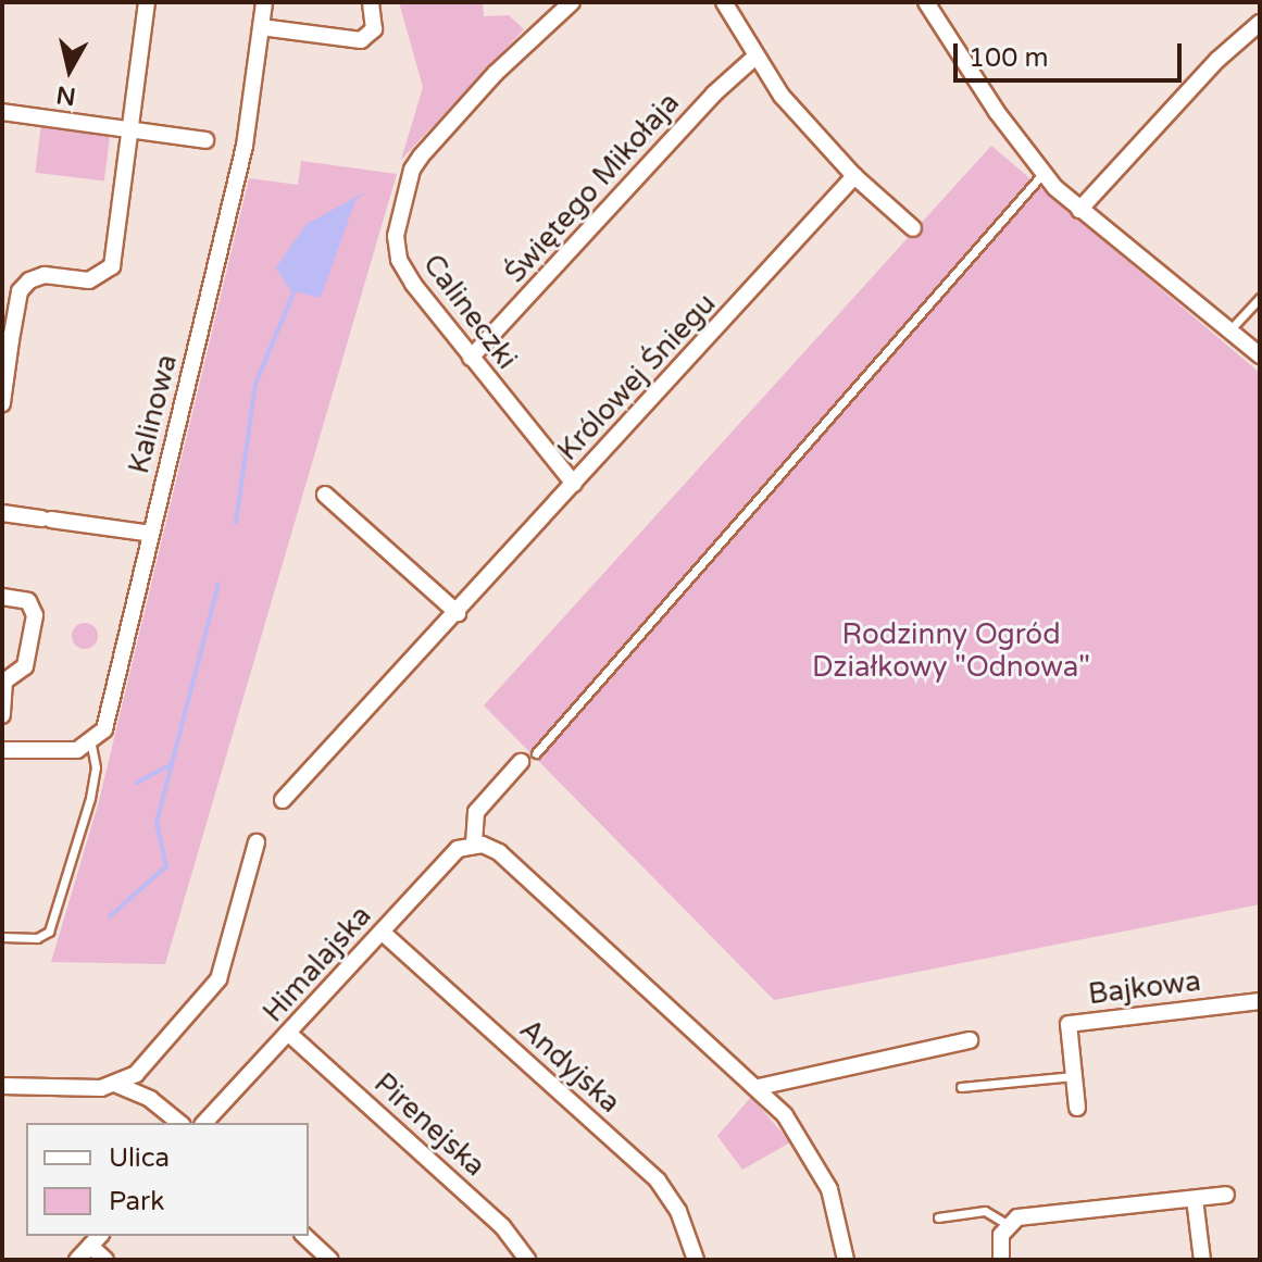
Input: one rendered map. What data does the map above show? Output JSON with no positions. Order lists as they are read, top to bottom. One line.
{"streets":{"street":["Świętego Mikołaja","Calineczki","Królowej Śniegu","Kalinowa","Himalajska","Bajkowa","Andyjska","Pirenejska"]},"crossings":[["Świętego Mikołaja","Calineczki"],["Calineczki","Królowej Śniegu"],["Himalajska","Andyjska"],["Himalajska","Pirenejska"]],"parks":["Rodzinny Ogród Działkowy \"Odnowa\""],"legend":["Ulica","Park"],"scale_bar":"100 m","north":"bottom"}
